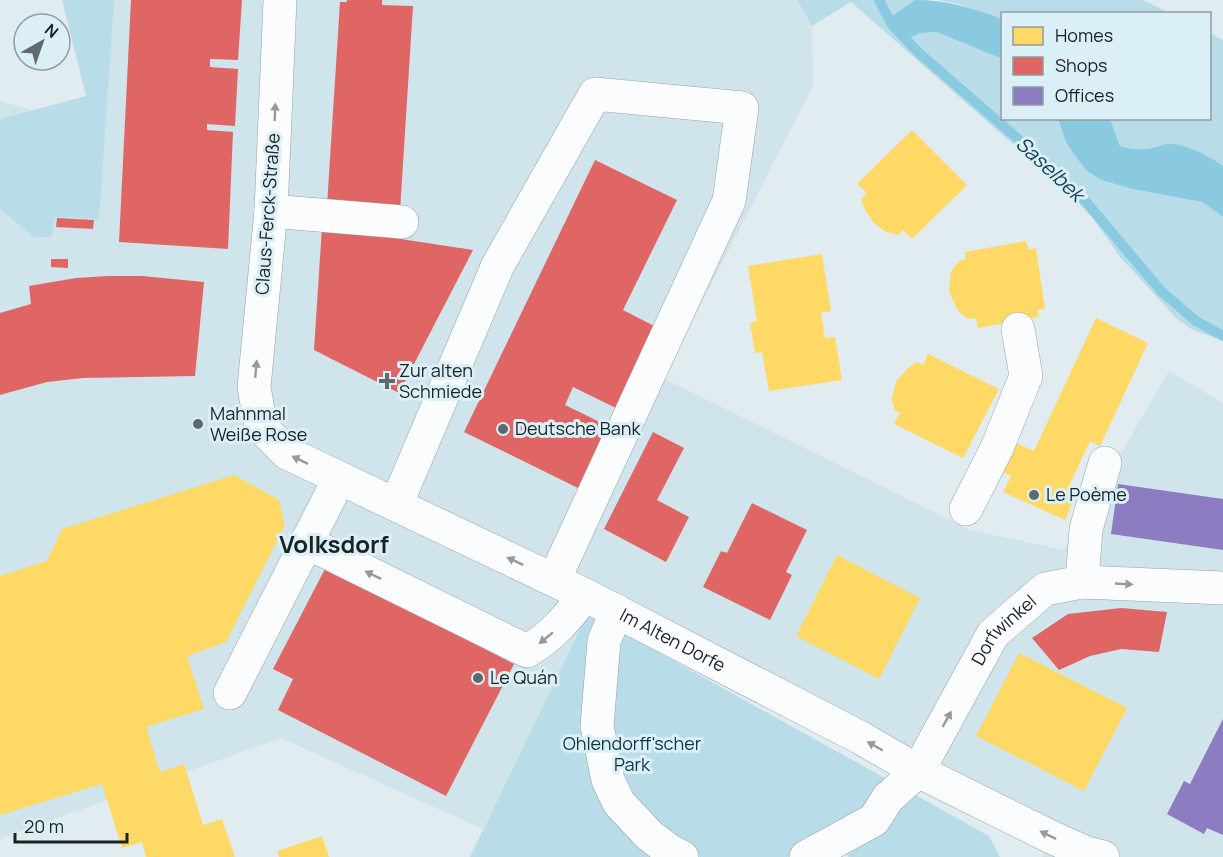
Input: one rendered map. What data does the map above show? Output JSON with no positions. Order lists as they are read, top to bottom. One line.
{"streets":{"street":["Claus-Ferck-Straße","Dorfwinkel","Im Alten Dorfe"]},"crossings":[["Claus-Ferck-Straße","Im Alten Dorfe"],["Dorfwinkel","Im Alten Dorfe"]],"one_way":["Claus-Ferck-Straße","Dorfwinkel","Im Alten Dorfe"],"districts":["Volksdorf"],"water":["Saselbek"],"parks":["Ohlendorff'scher Park"],"places":{"health":["Zur alten Schmiede"],"other":["Mahnmal Weiße Rose","Deutsche Bank","Le Poème","Le Quán"]},"legend":["Homes","Shops","Offices"],"scale_bar":"20 m","north":"top right"}
